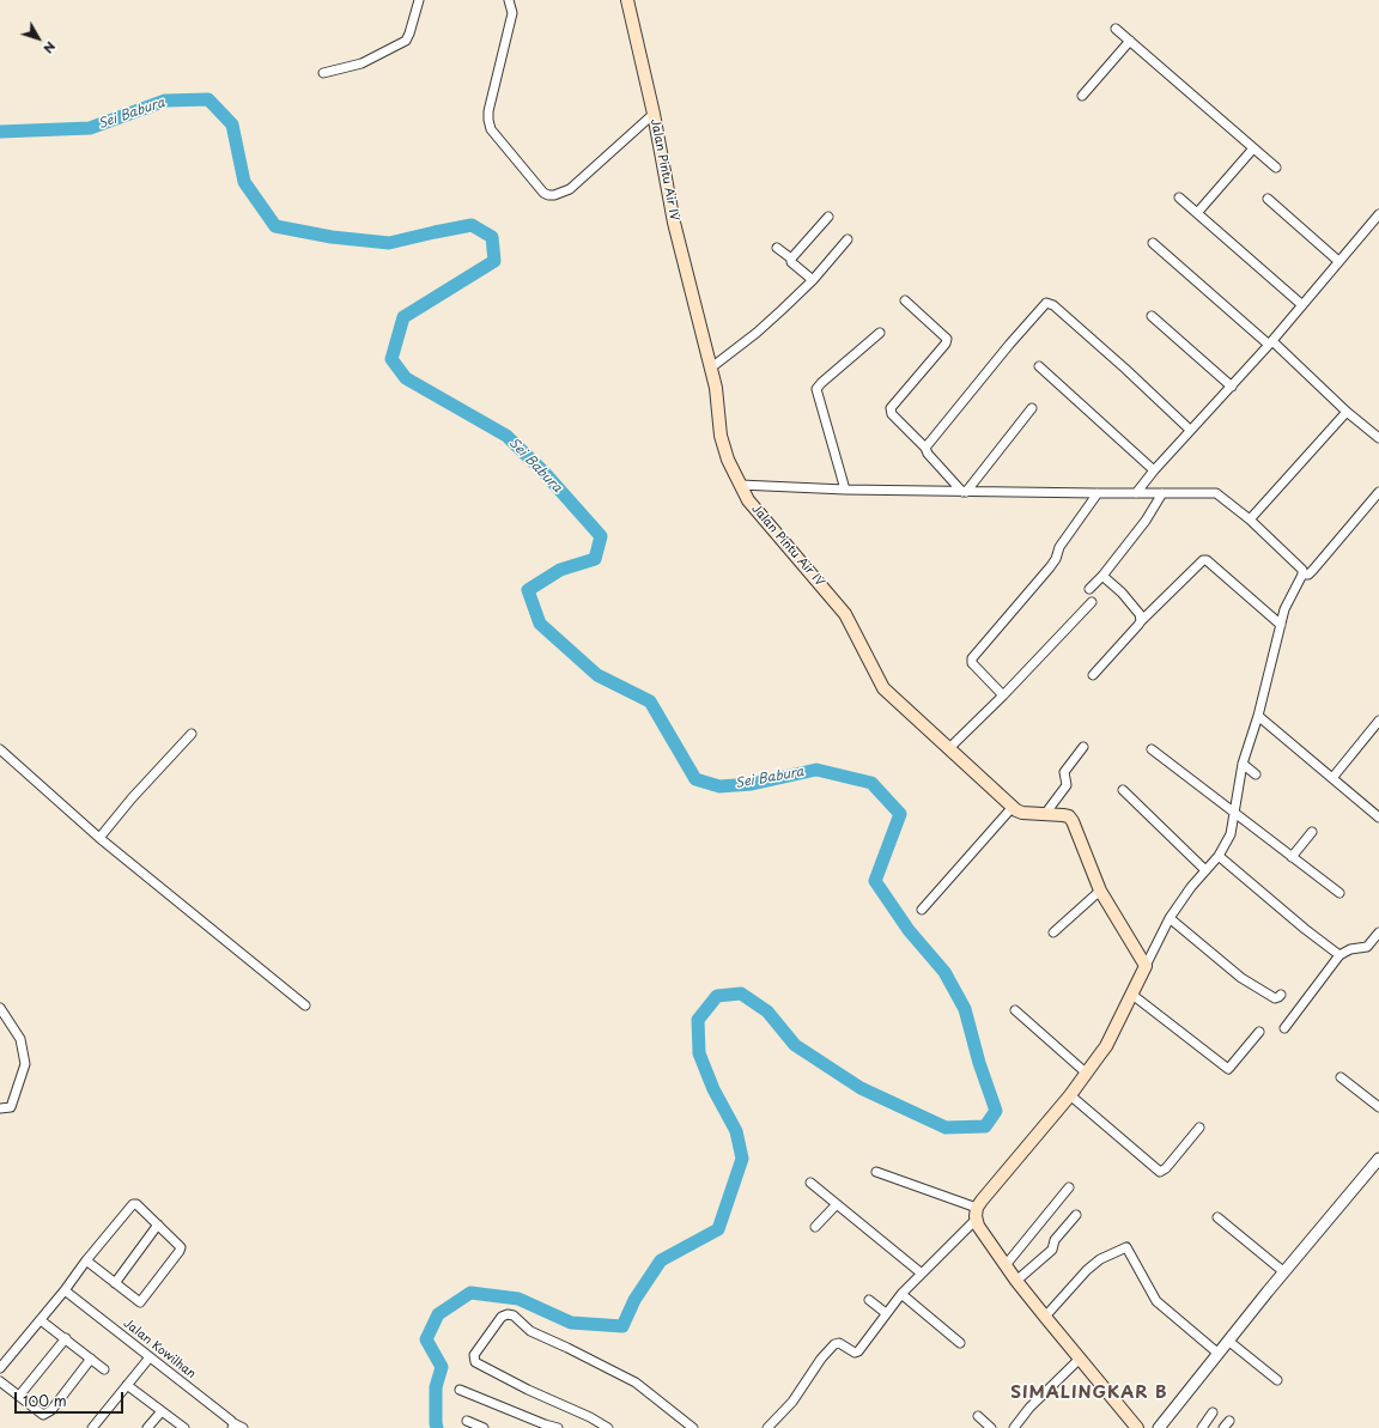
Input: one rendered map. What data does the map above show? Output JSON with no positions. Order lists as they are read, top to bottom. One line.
{"streets":{"main road":["Jalan Pintu Air IV"],"street":["Jalan Kowilhan"]},"districts":["SIMALINGKAR B"],"water":["Sei Babura"],"scale_bar":"100 m","north":"bottom right"}
